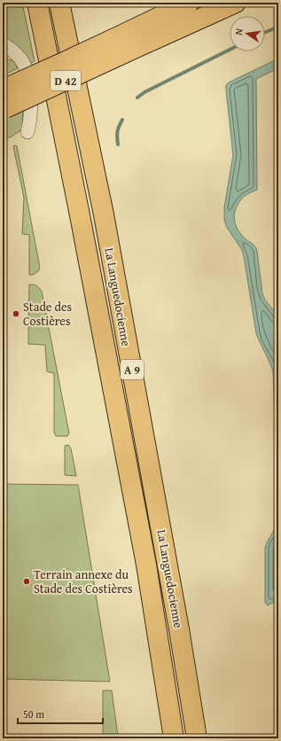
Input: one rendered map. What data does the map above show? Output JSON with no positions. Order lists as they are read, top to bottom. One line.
{"streets":{"main road":["D 42","La Languedocienne","A 9"]},"places":["Stade des Costières","Terrain annexe du Stade des Costières"],"scale_bar":"50 m","north":"left"}
